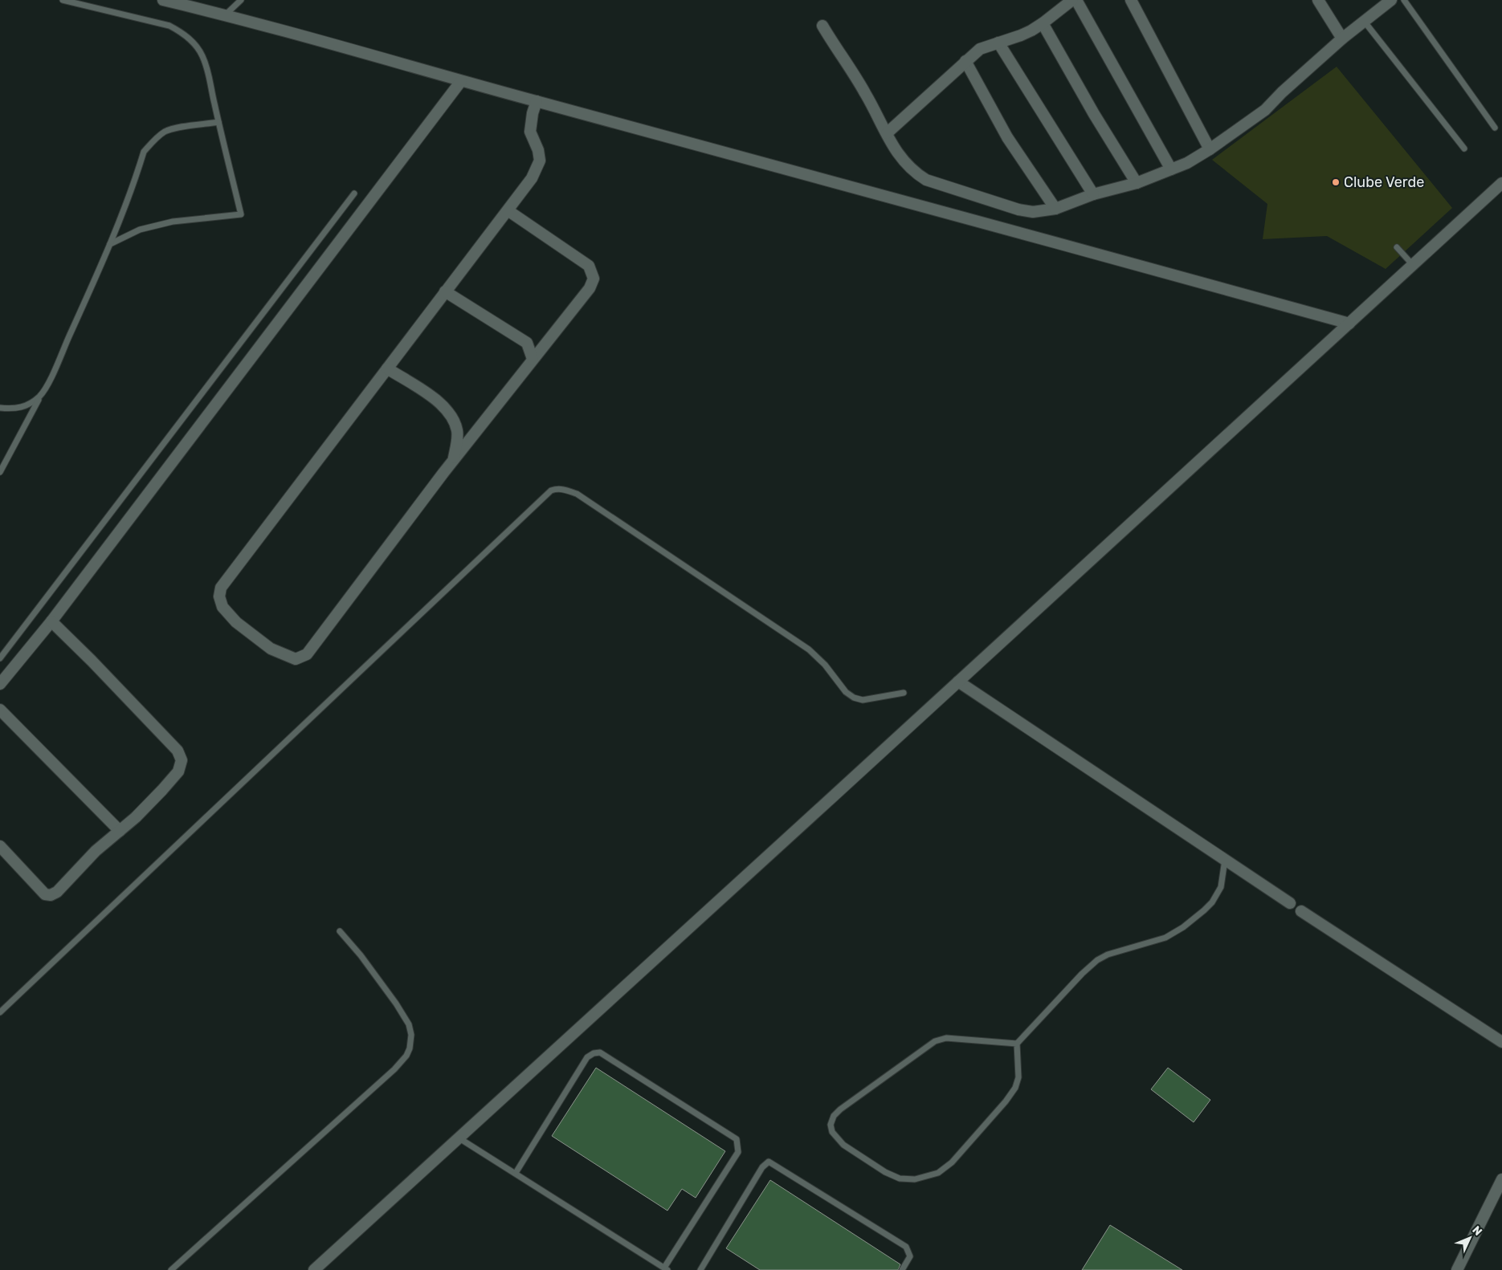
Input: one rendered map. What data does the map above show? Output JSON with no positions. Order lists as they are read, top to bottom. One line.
{"places":["Clube Verde"],"north":"top right"}
